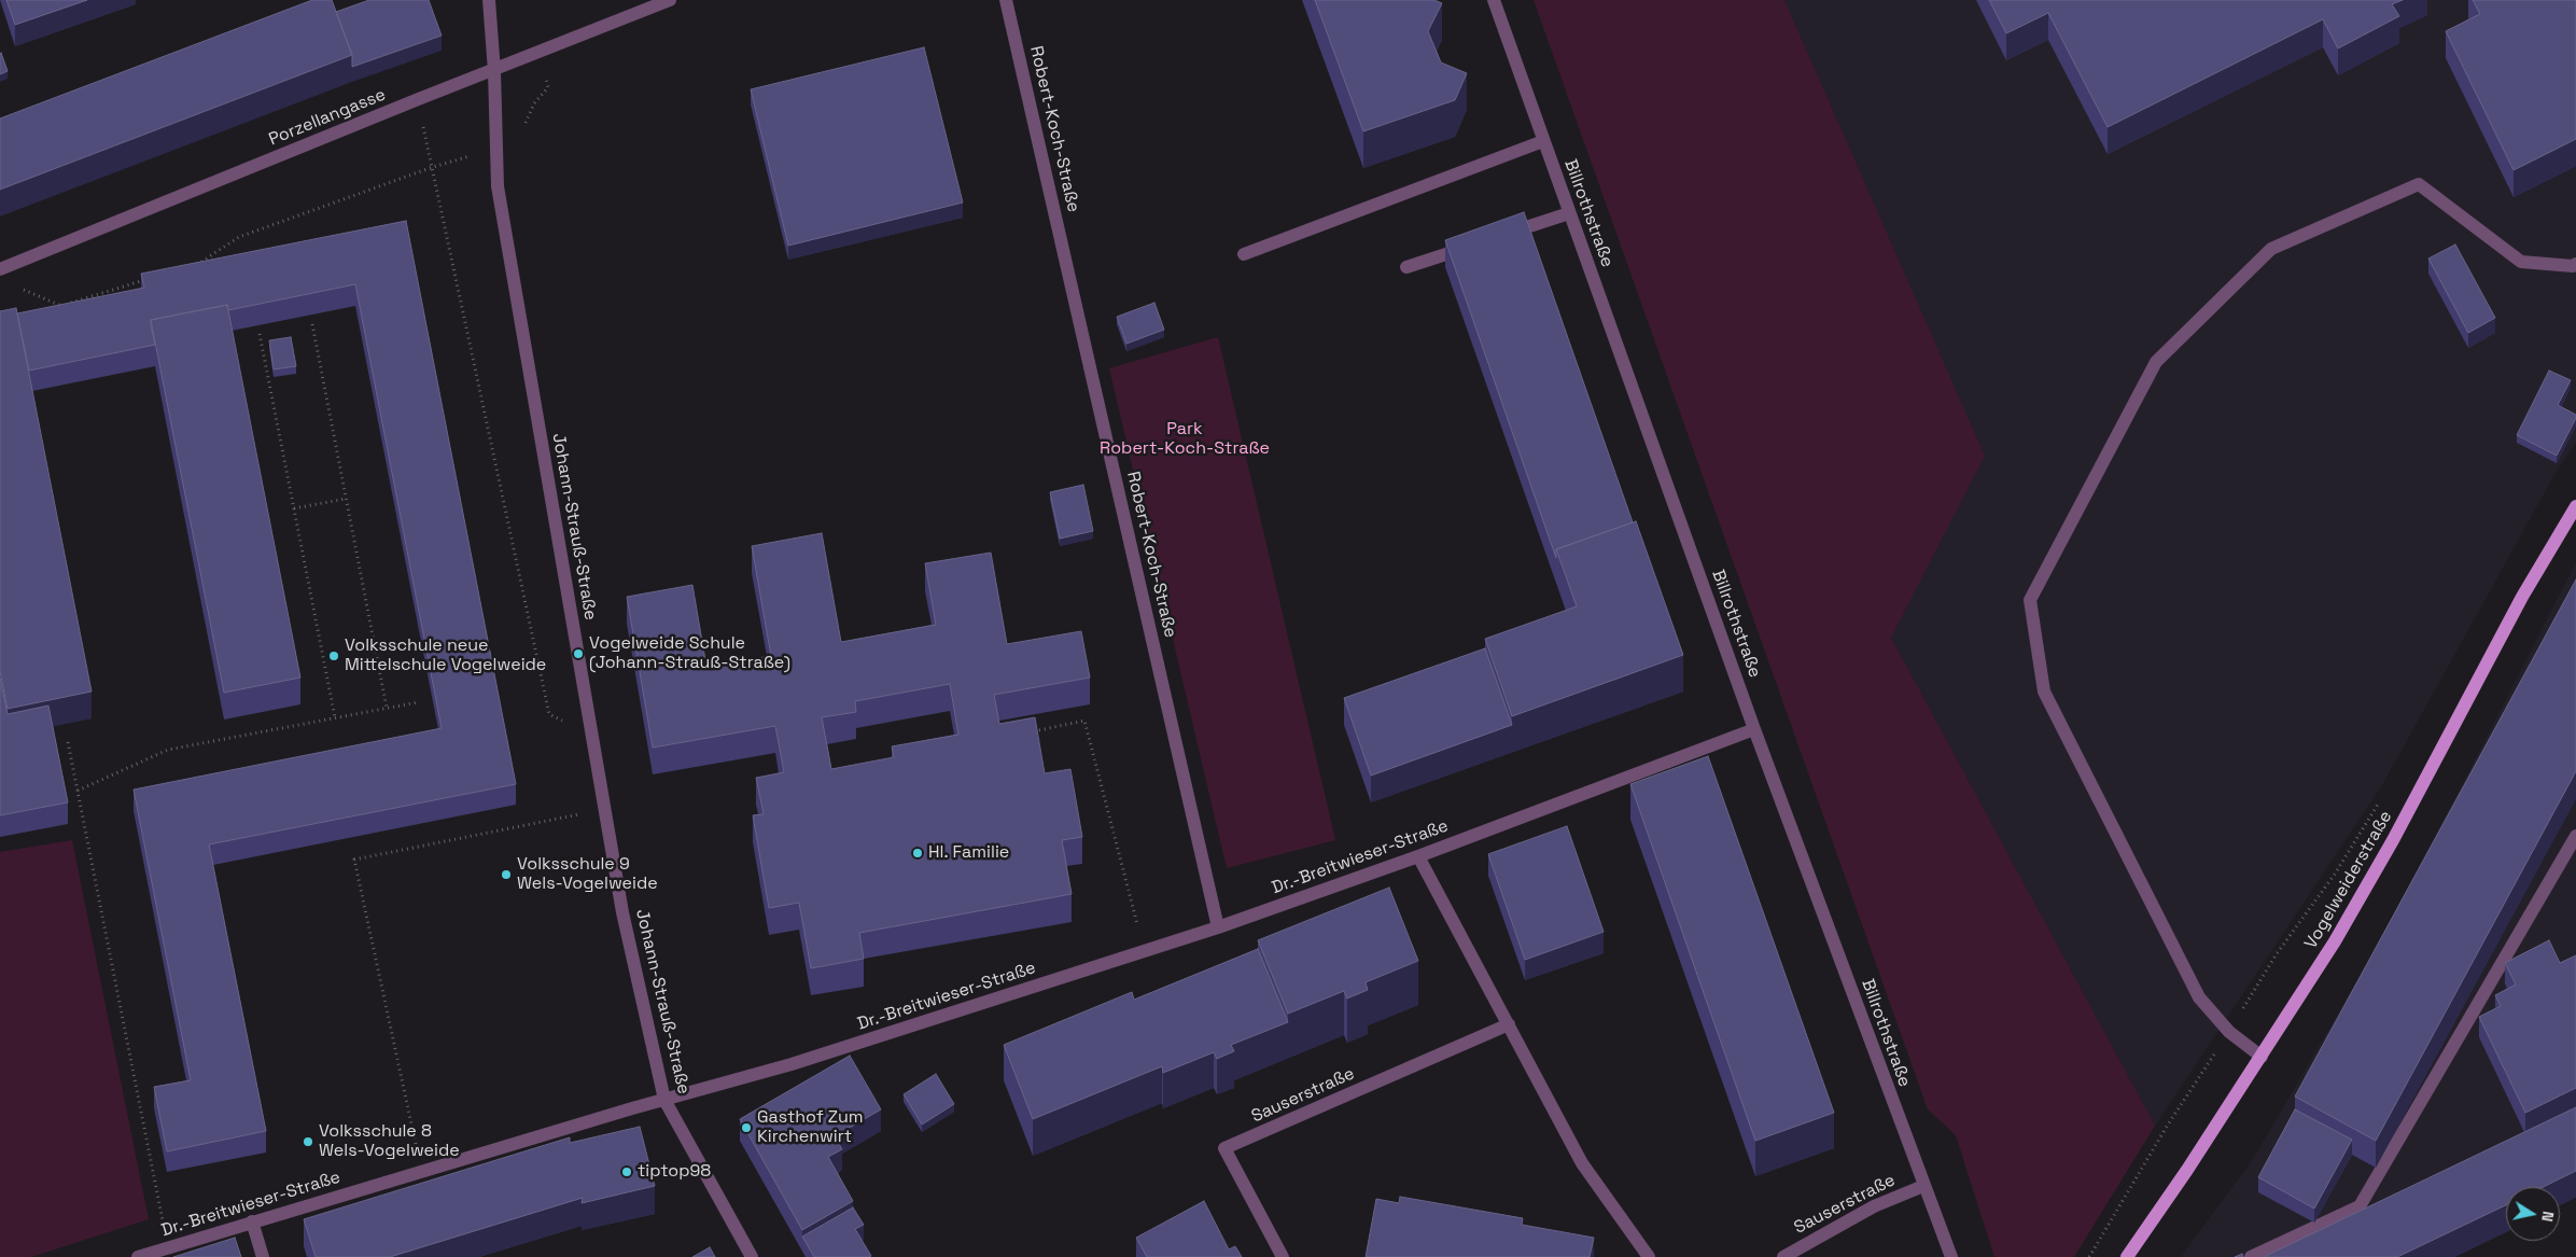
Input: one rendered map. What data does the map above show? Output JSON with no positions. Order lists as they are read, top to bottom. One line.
{"streets":{"main road":["Vogelweiderstraße"],"street":["Porzellangasse","Robert-Koch-Straße","Billrothstraße","Johann-Strauß-Straße","Dr.-Breitwieser-Straße","Sauserstraße"]},"crossings":[["Porzellangasse","Johann-Strauß-Straße"],["Robert-Koch-Straße","Dr.-Breitwieser-Straße"],["Billrothstraße","Dr.-Breitwieser-Straße"],["Billrothstraße","Sauserstraße"],["Johann-Strauß-Straße","Dr.-Breitwieser-Straße"]],"parks":["Park Robert-Koch-Straße"],"places":["Vogelweide Schule (Johann-Strauß-Straße)","Volksschule neue Mittelschule Vogelweide","Hl. Familie","Volksschule 9 Wels-Vogelweide","Gasthof Zum Kirchenwirt","Volksschule 8 Wels-Vogelweide","tiptop98"],"north":"right"}
